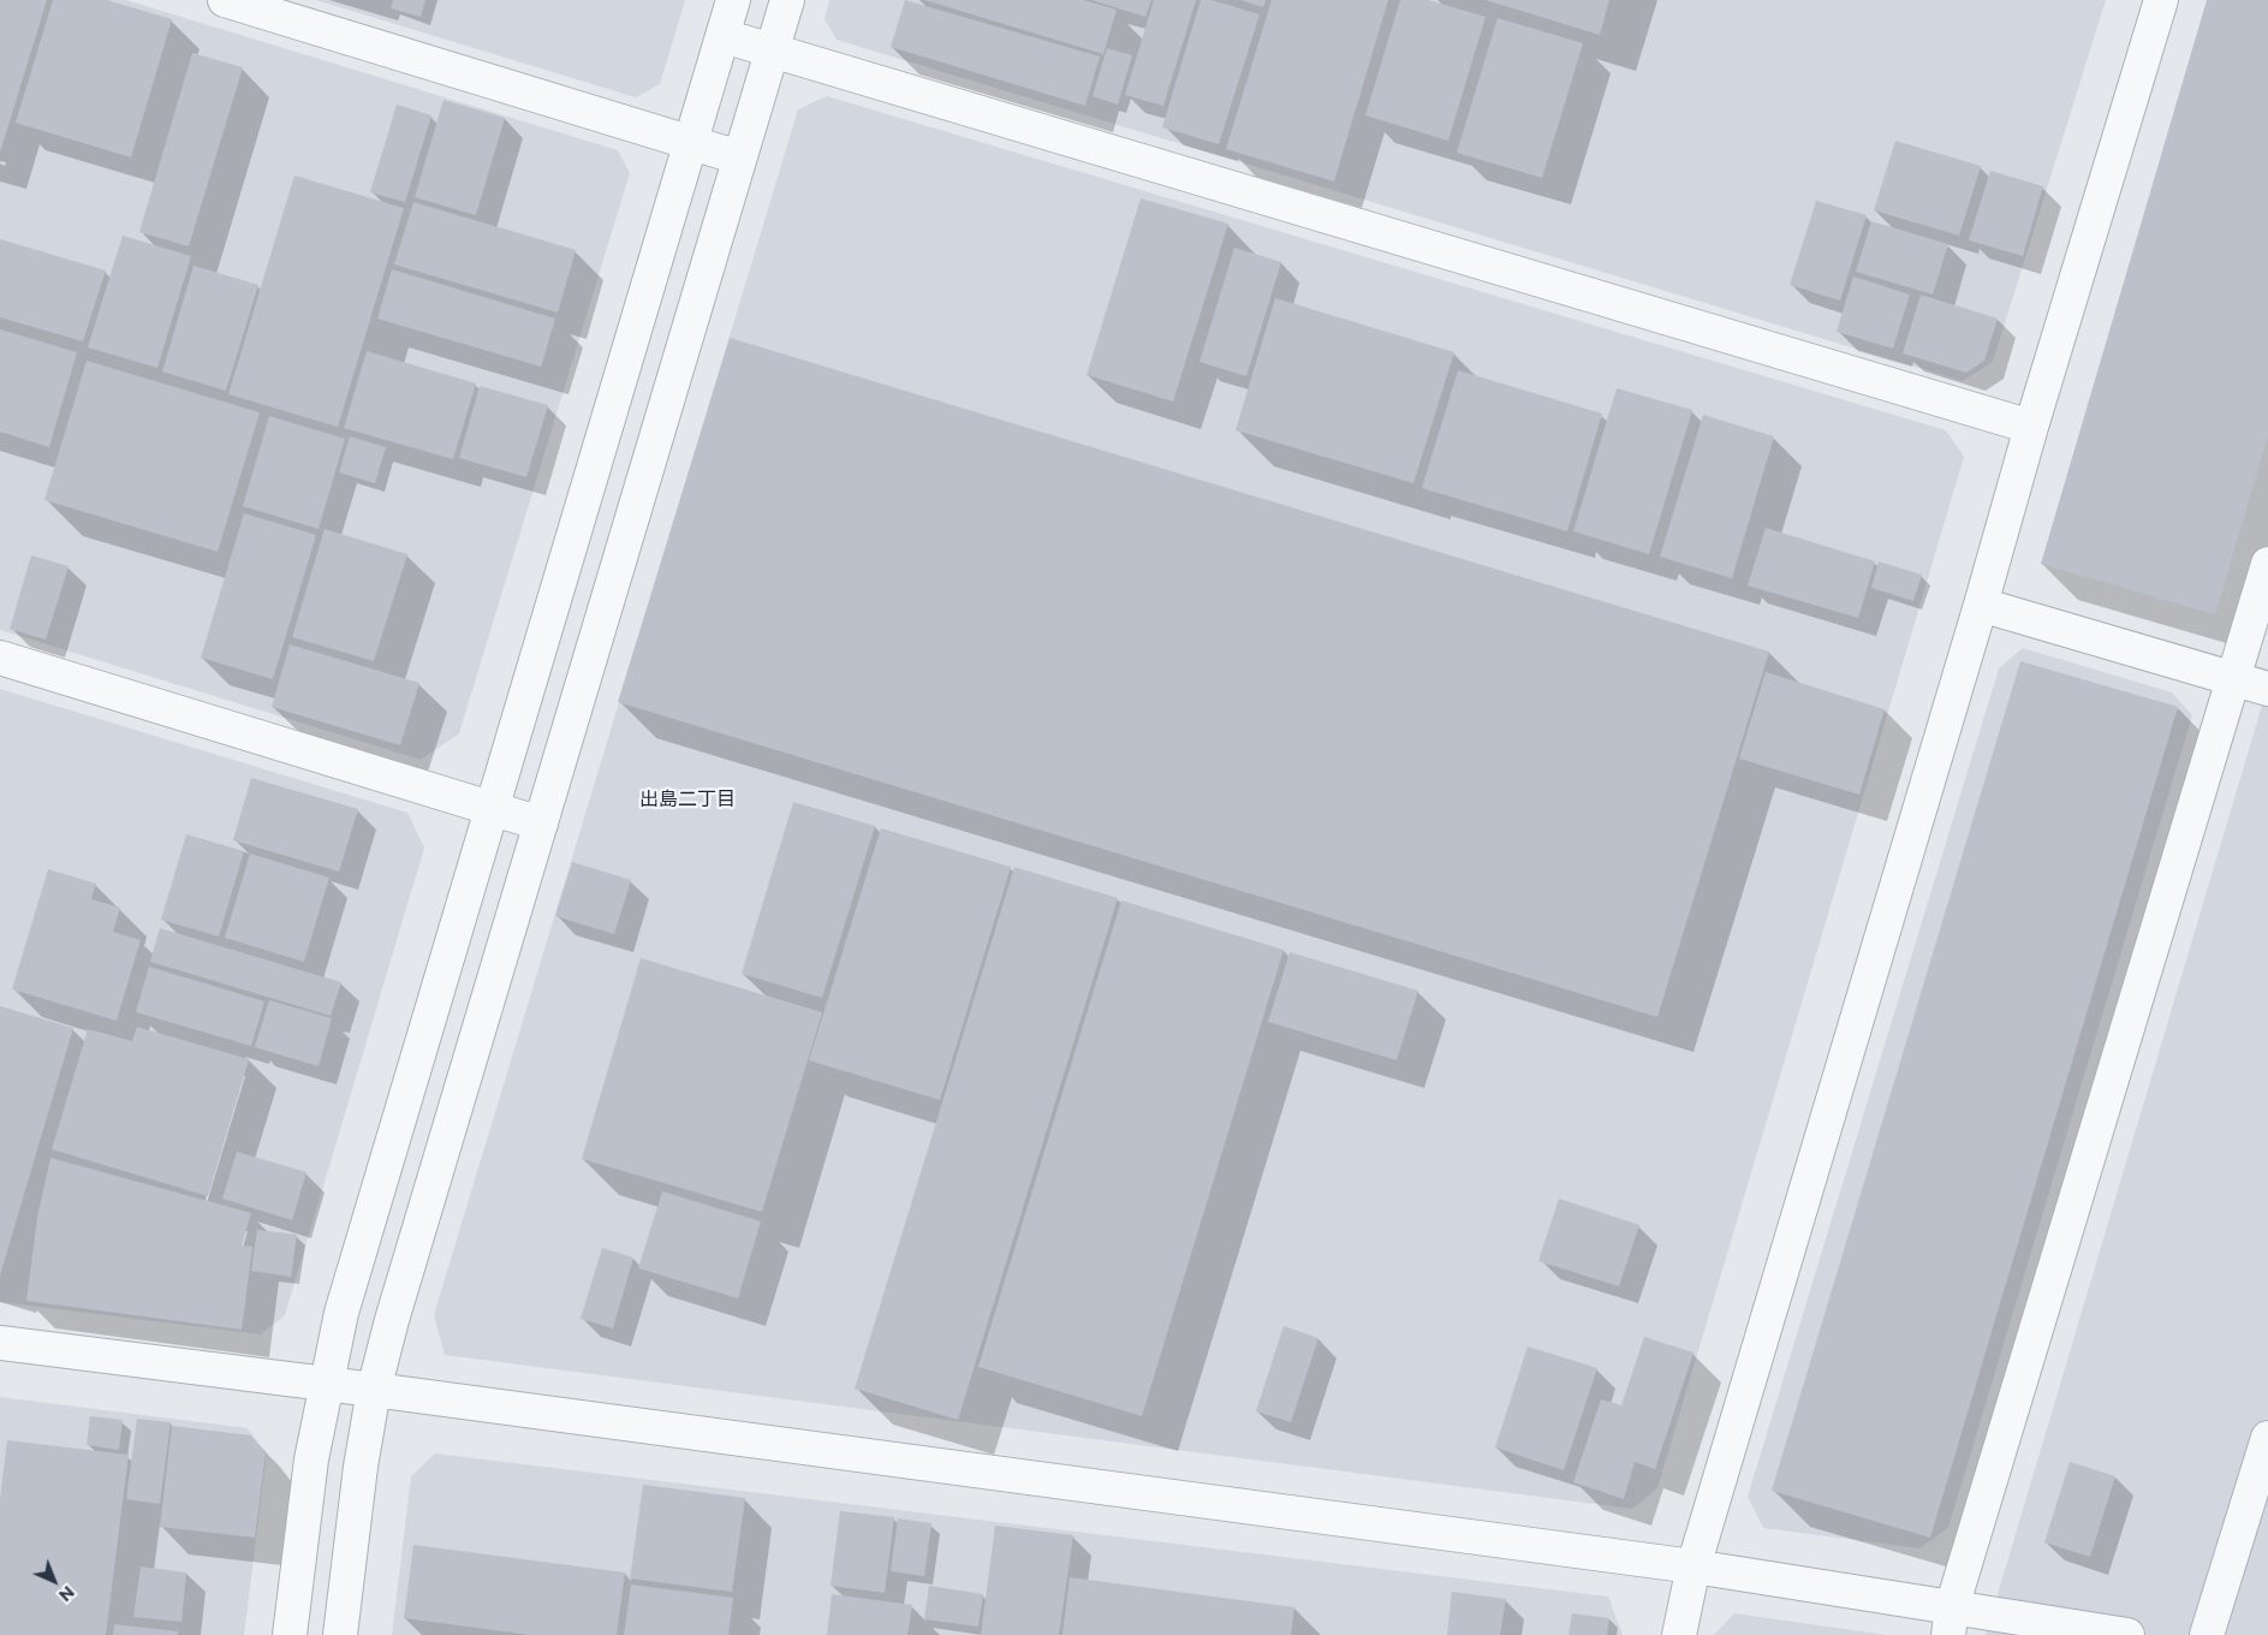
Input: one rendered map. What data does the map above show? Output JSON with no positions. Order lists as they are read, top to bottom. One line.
{"districts":["出島二丁目"],"north":"bottom right"}
